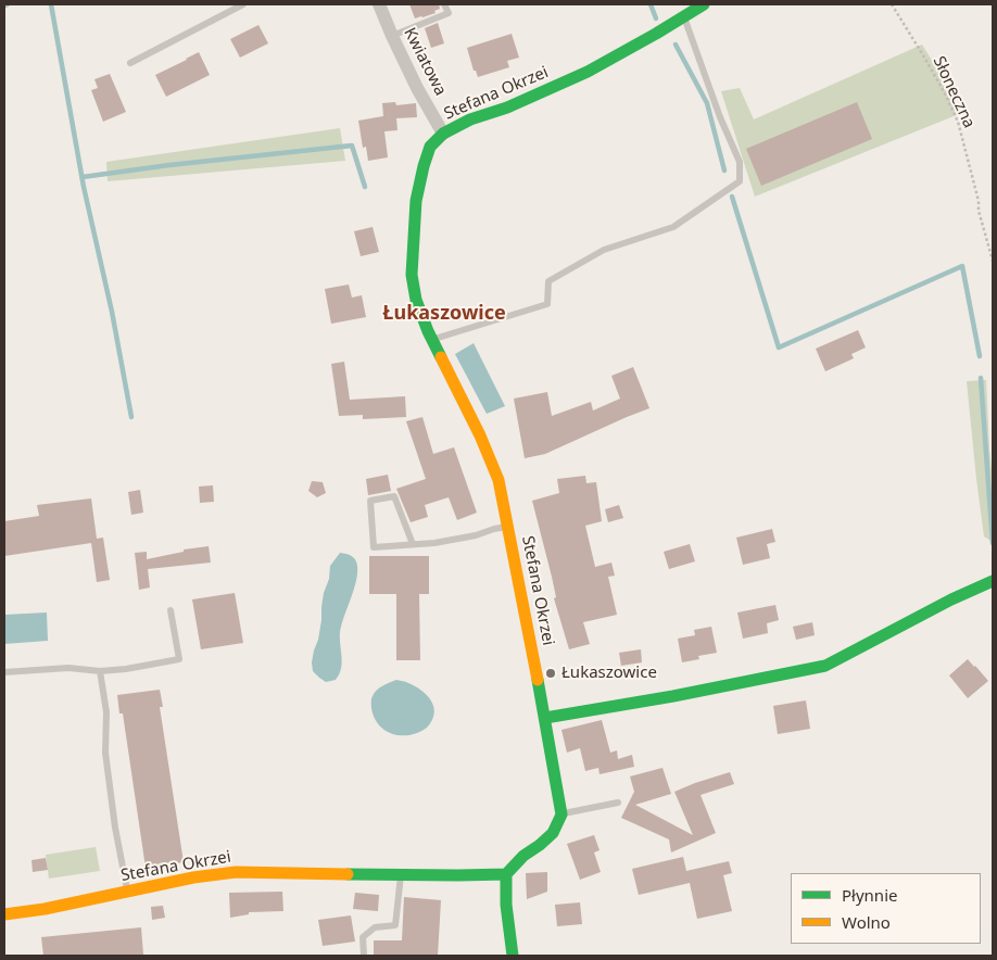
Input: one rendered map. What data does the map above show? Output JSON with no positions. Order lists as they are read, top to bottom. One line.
{"streets":{"street":["Kwiatowa","Stefana Okrzei"],"path":["Słoneczna"]},"crossings":[["Kwiatowa","Stefana Okrzei"]],"districts":["Łukaszowice"],"places":["Łukaszowice"],"legend":["Płynnie","Wolno"]}
